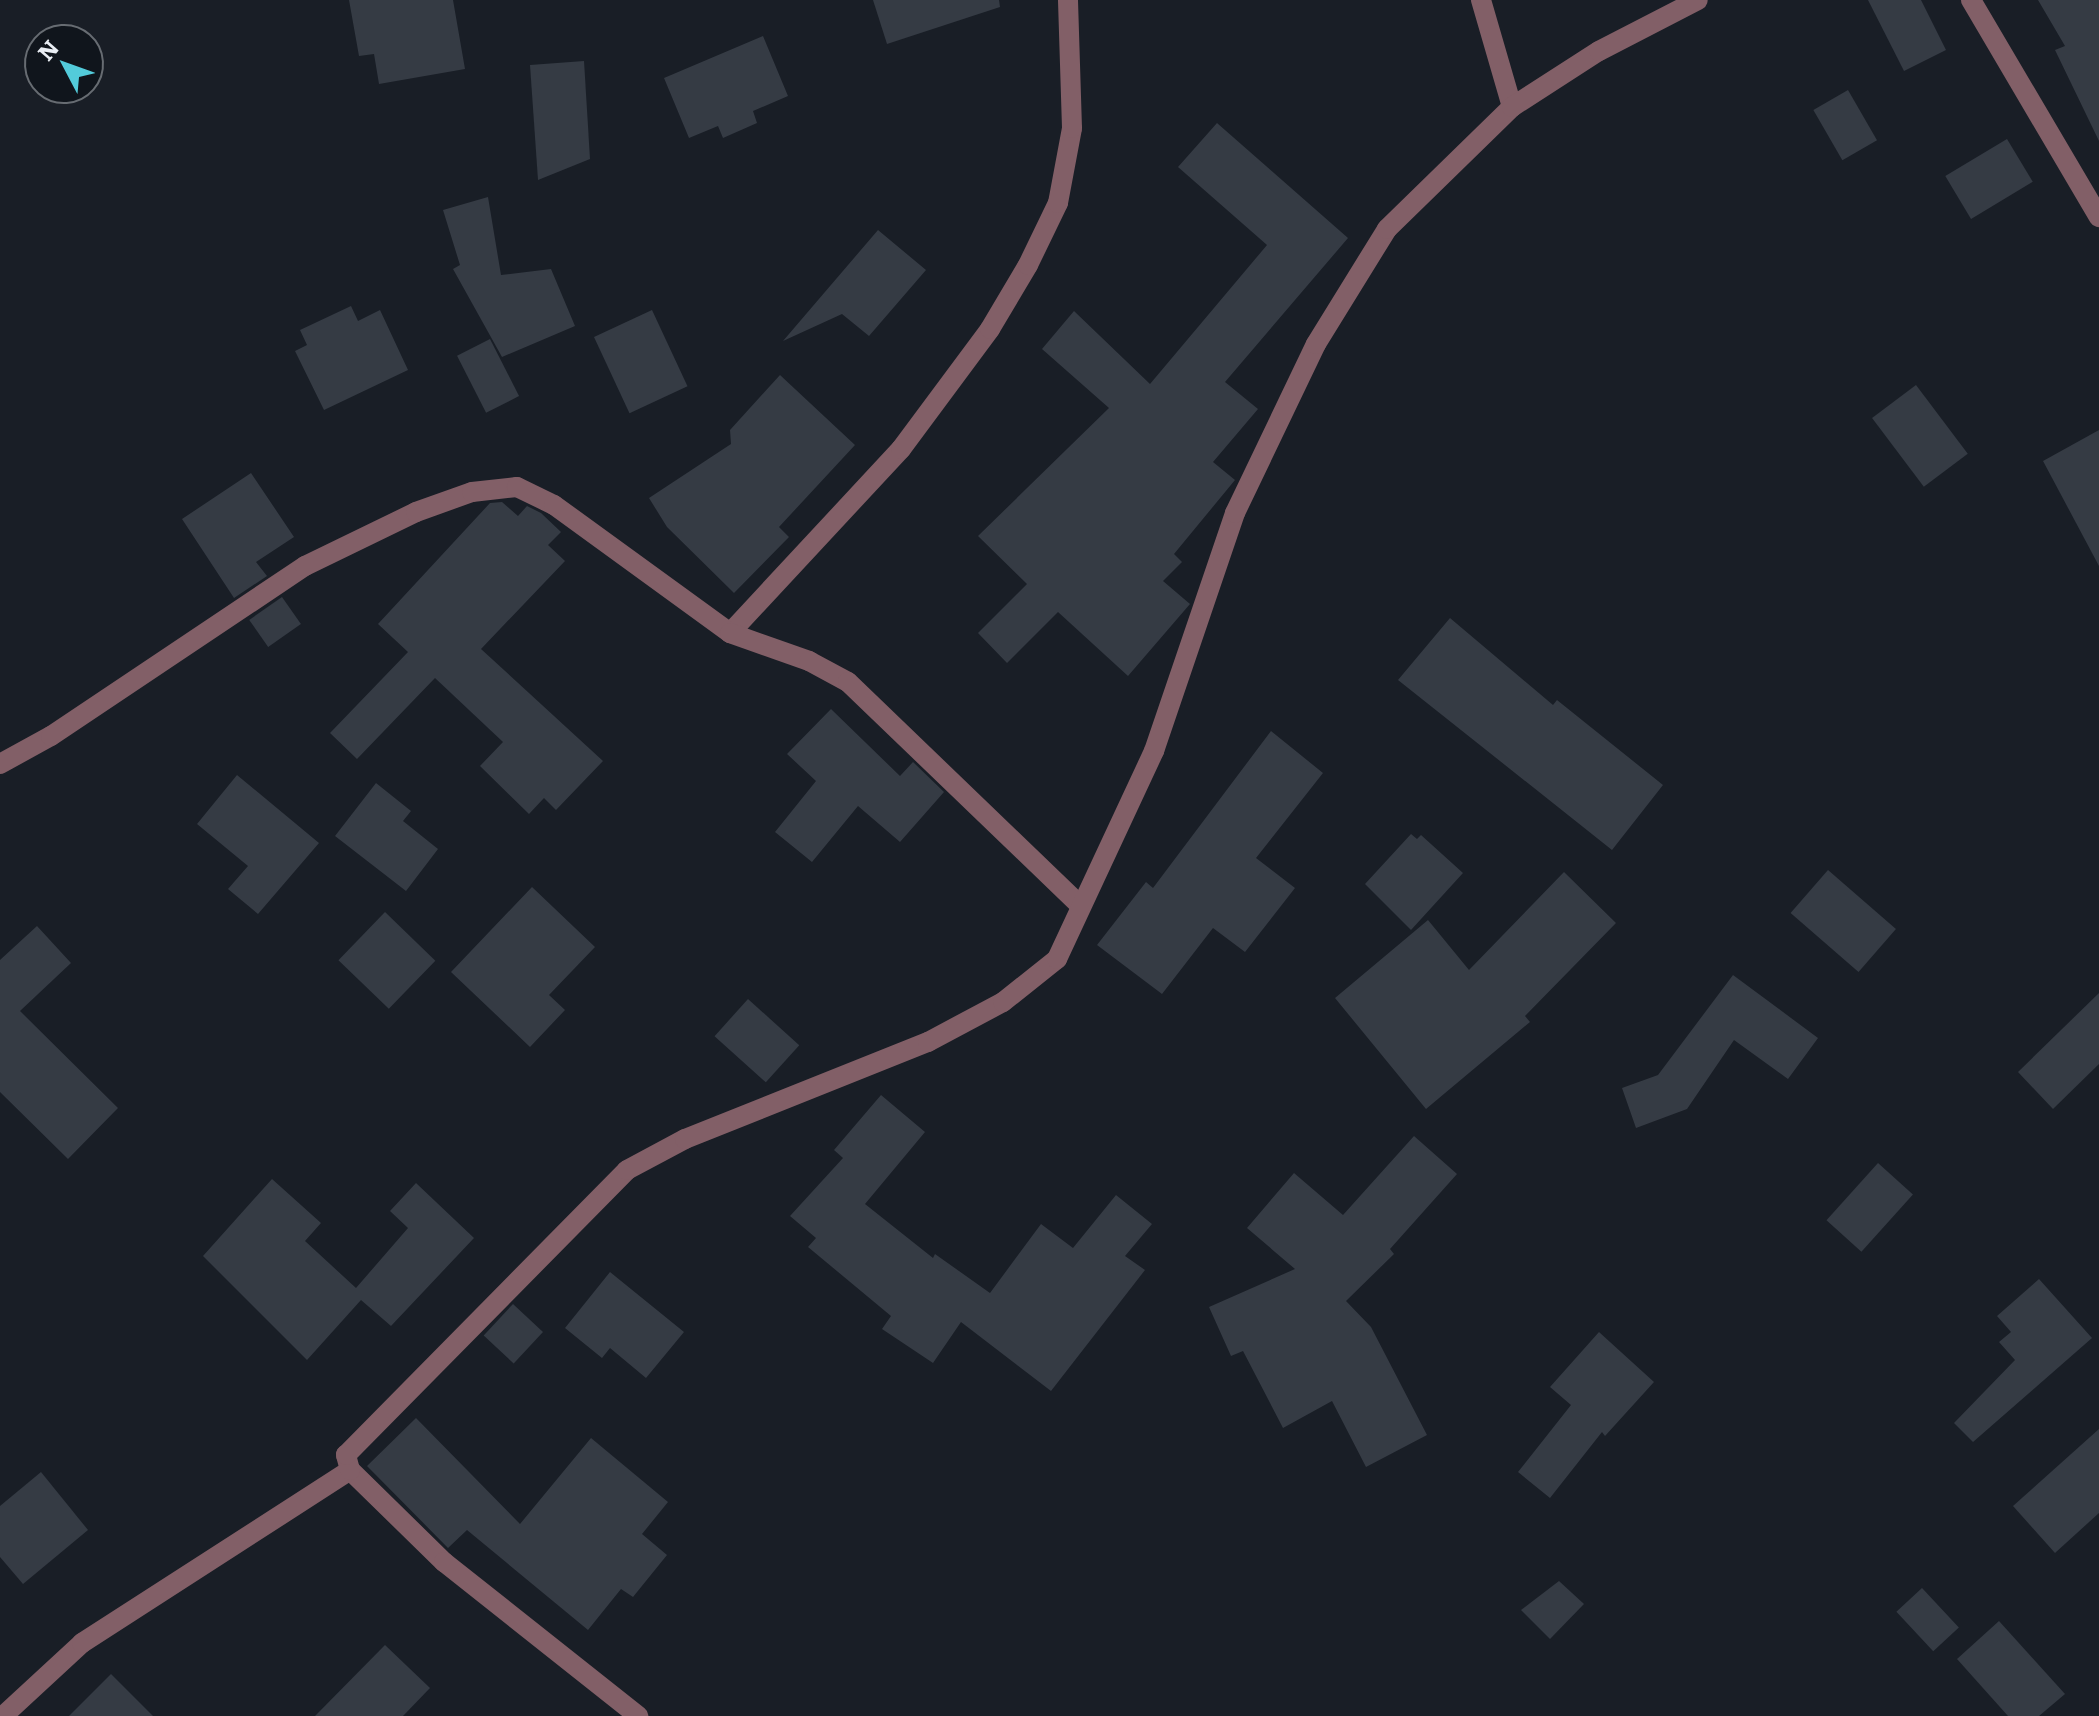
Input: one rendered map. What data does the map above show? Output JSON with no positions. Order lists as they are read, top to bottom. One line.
{"north":"top left"}
